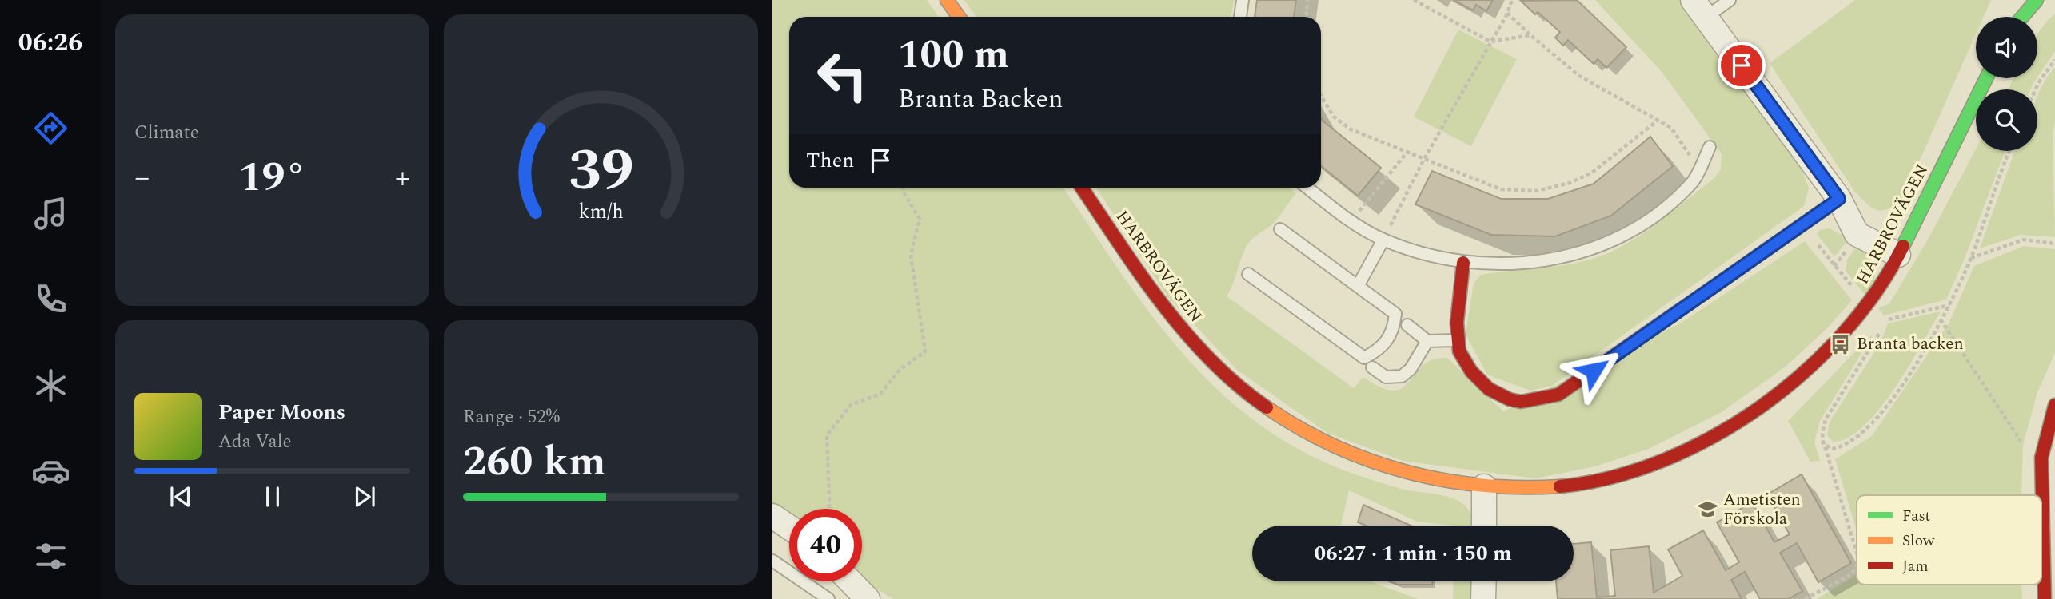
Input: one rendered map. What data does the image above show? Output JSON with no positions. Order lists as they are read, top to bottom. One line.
{"streets":{"street":["HARBROVÄGEN"]},"places":{"bus stop":["Branta backen"],"school or university":["Ametisten Förskola"]},"legend":["Fast","Slow","Jam"],"page":{"tabs":"06:26","tile":["Climate",["Range · 52%","260 km"]],"turn":["100 m","Branta Backen"],"then":"Then","heat":["−","19°","+"],"song":["Paper Moons","Ada Vale"],"limit":"40","trip":"06:27 · 1 min · 150 m","gauge":["39","km/h"]}}
